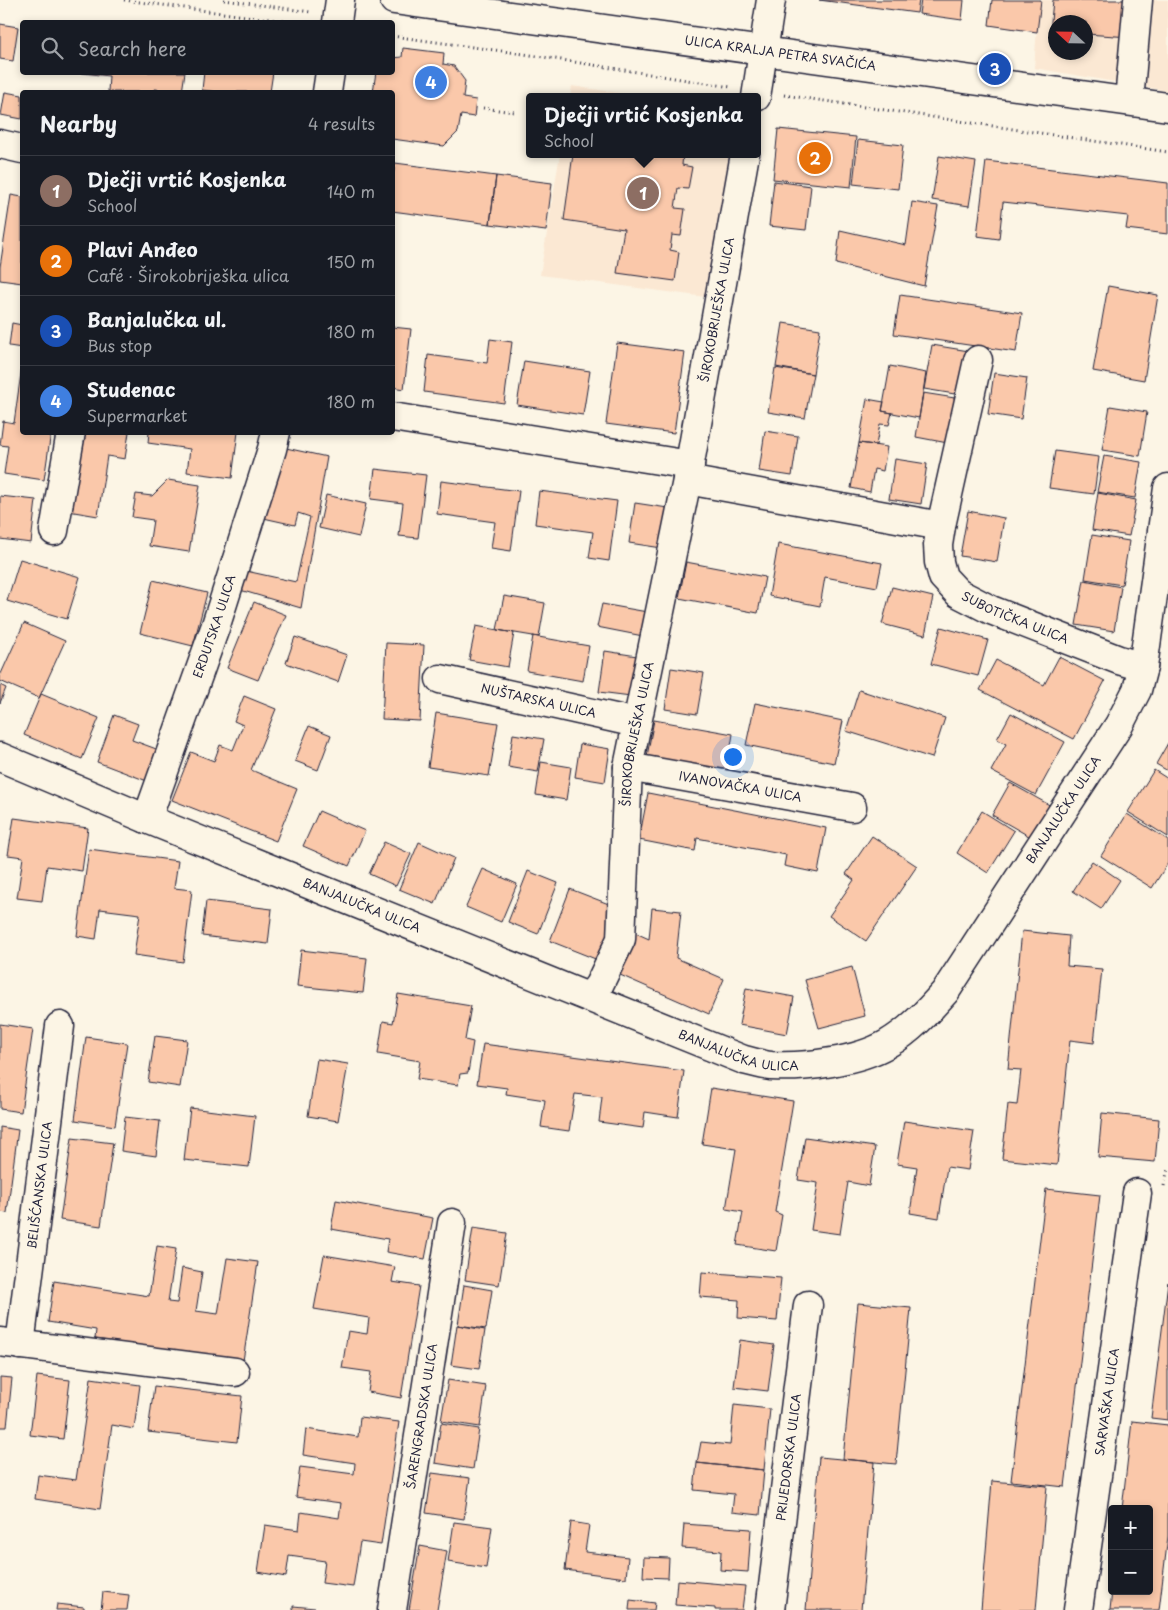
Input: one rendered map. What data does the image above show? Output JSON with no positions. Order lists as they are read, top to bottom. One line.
{"streets":{"street":["ULICA KRALJA PETRA SVAČIĆA","ŠIROKOBRIJEŠKA ULICA","SUBOTIČKA ULICA","ERDUTSKA ULICA","NUŠTARSKA ULICA","IVANOVAČKA ULICA","BANJALUČKA ULICA","BELIŠĆANSKA ULICA","SARVAŠKA ULICA","ŠARENGRADSKA ULICA","PRIJEDORSKA ULICA"]},"crossings":[["ŠIROKOBRIJEŠKA ULICA","NUŠTARSKA ULICA"],["ŠIROKOBRIJEŠKA ULICA","IVANOVAČKA ULICA"],["ŠIROKOBRIJEŠKA ULICA","BANJALUČKA ULICA"],["SUBOTIČKA ULICA","BANJALUČKA ULICA"],["ERDUTSKA ULICA","BANJALUČKA ULICA"]],"north":"left","page":{"search":"Search here","pins":["3","4","2","1"],"heading":["Nearby","4 results"],"popup":["Dječji vrtić Kosjenka","School"],"list":[{"mark":"1","name":"Dječji vrtić Kosjenka","note":"School","value":"140 m"},{"mark":"2","name":"Plavi Anđeo","note":"Café · Širokobriješka ulica","value":"150 m"},{"mark":"3","name":"Banjalučka ul.","note":"Bus stop","value":"180 m"},{"mark":"4","name":"Studenac","note":"Supermarket","value":"180 m"}],"map_buttons":["+","−"]}}
